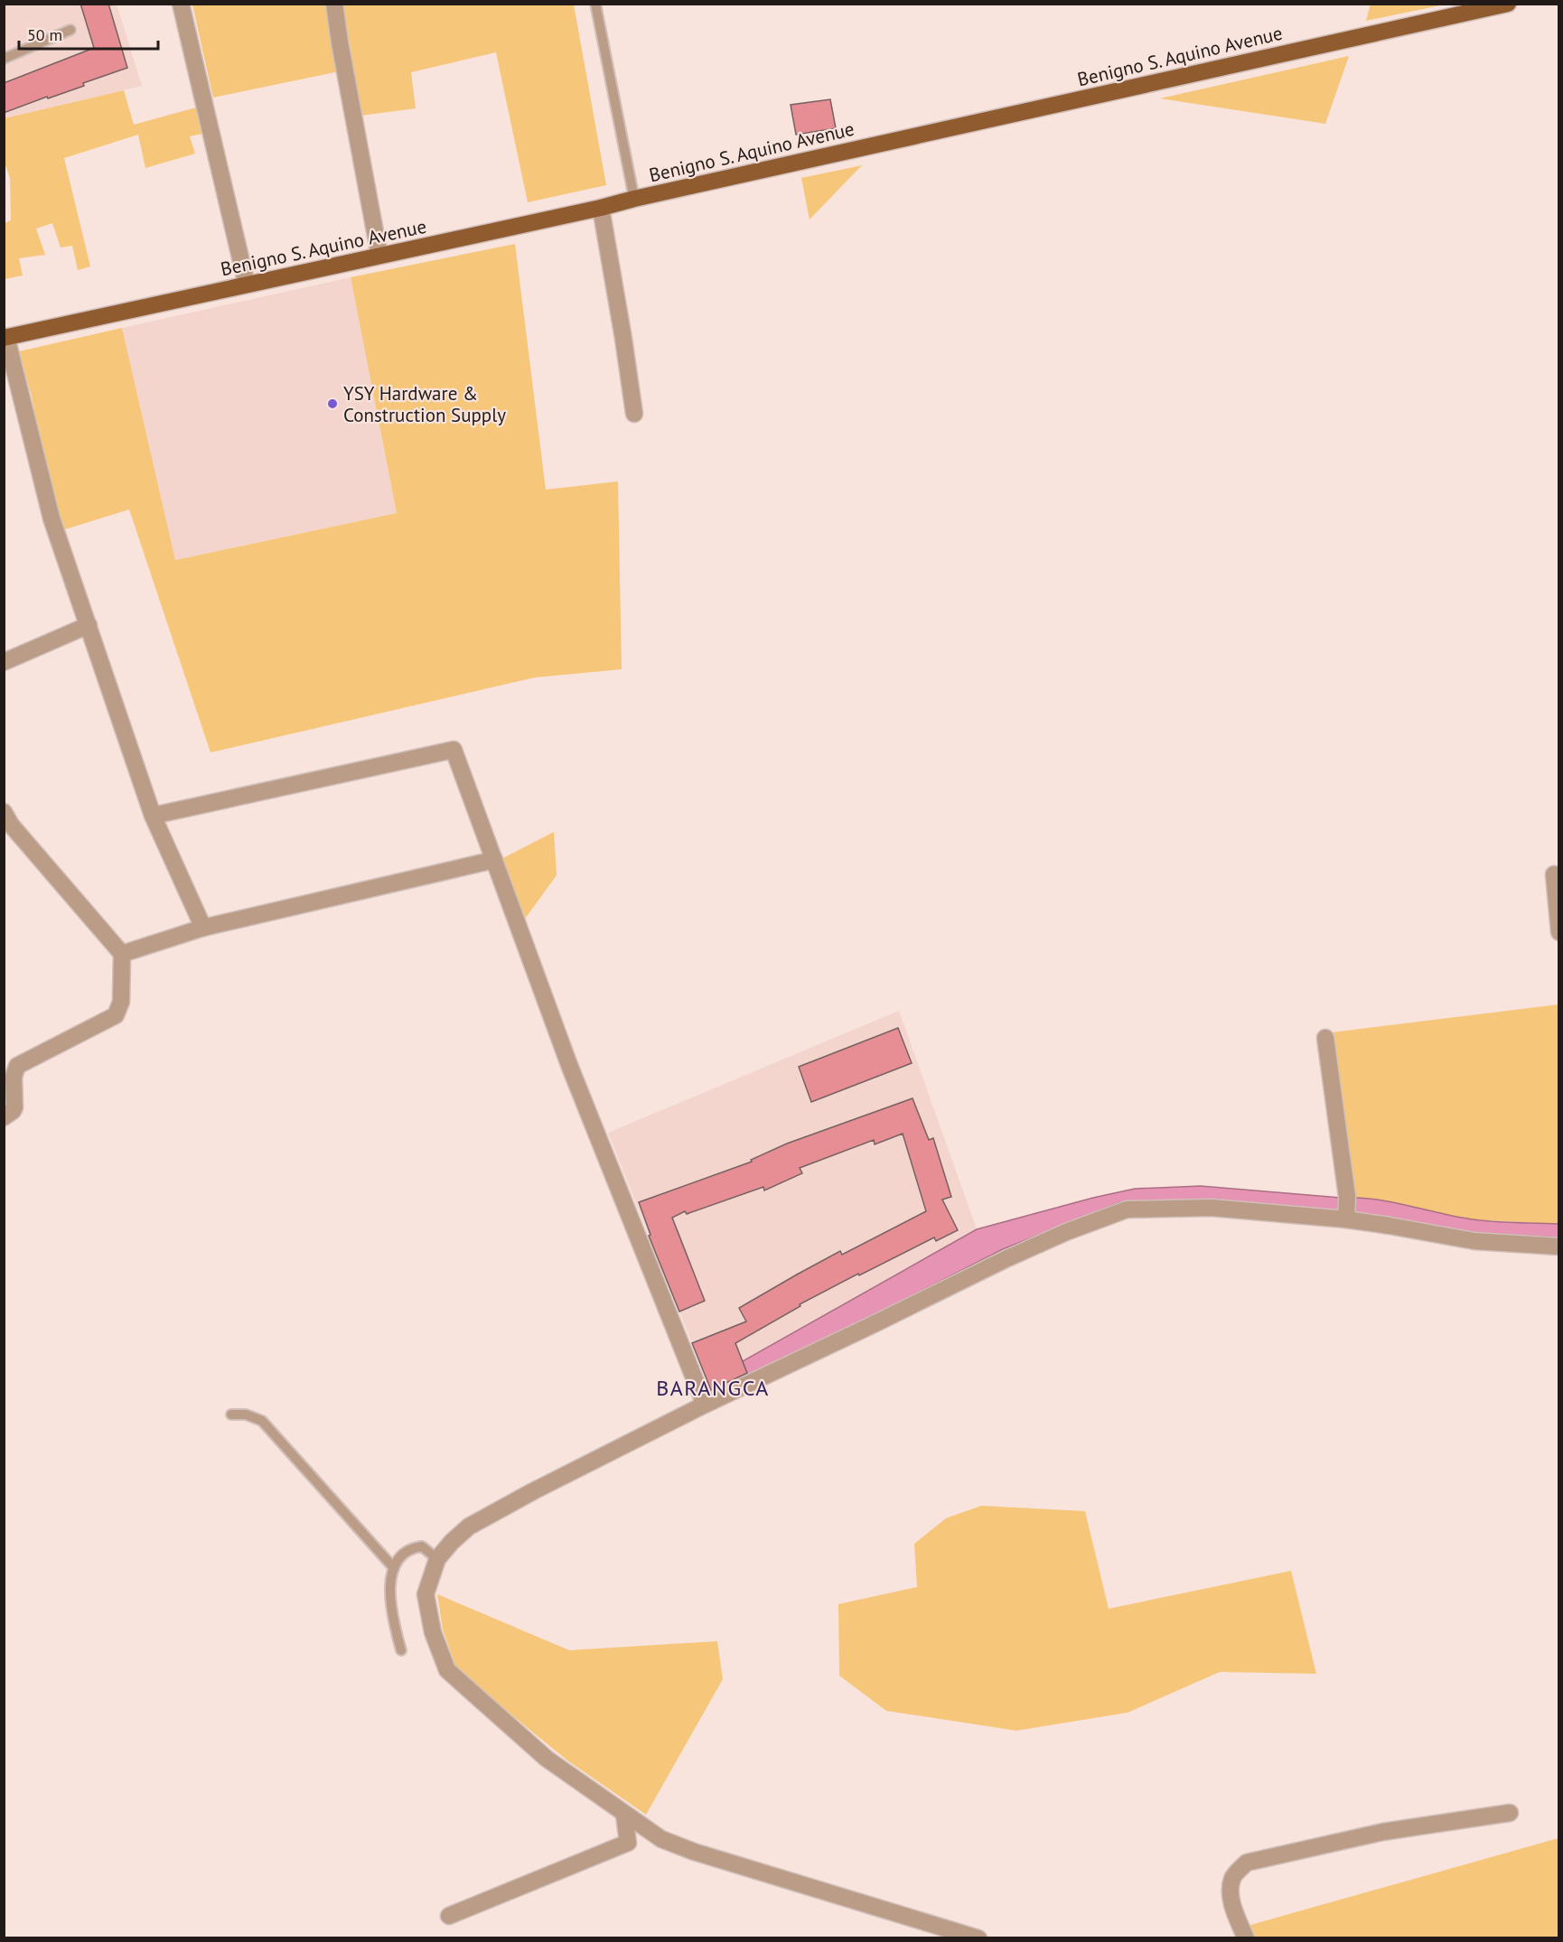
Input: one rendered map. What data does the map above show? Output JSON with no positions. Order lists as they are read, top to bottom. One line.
{"streets":{"main road":["Benigno S. Aquino Avenue"]},"districts":["BARANGCA"],"places":["YSY Hardware & Construction Supply"],"scale_bar":"50 m"}
